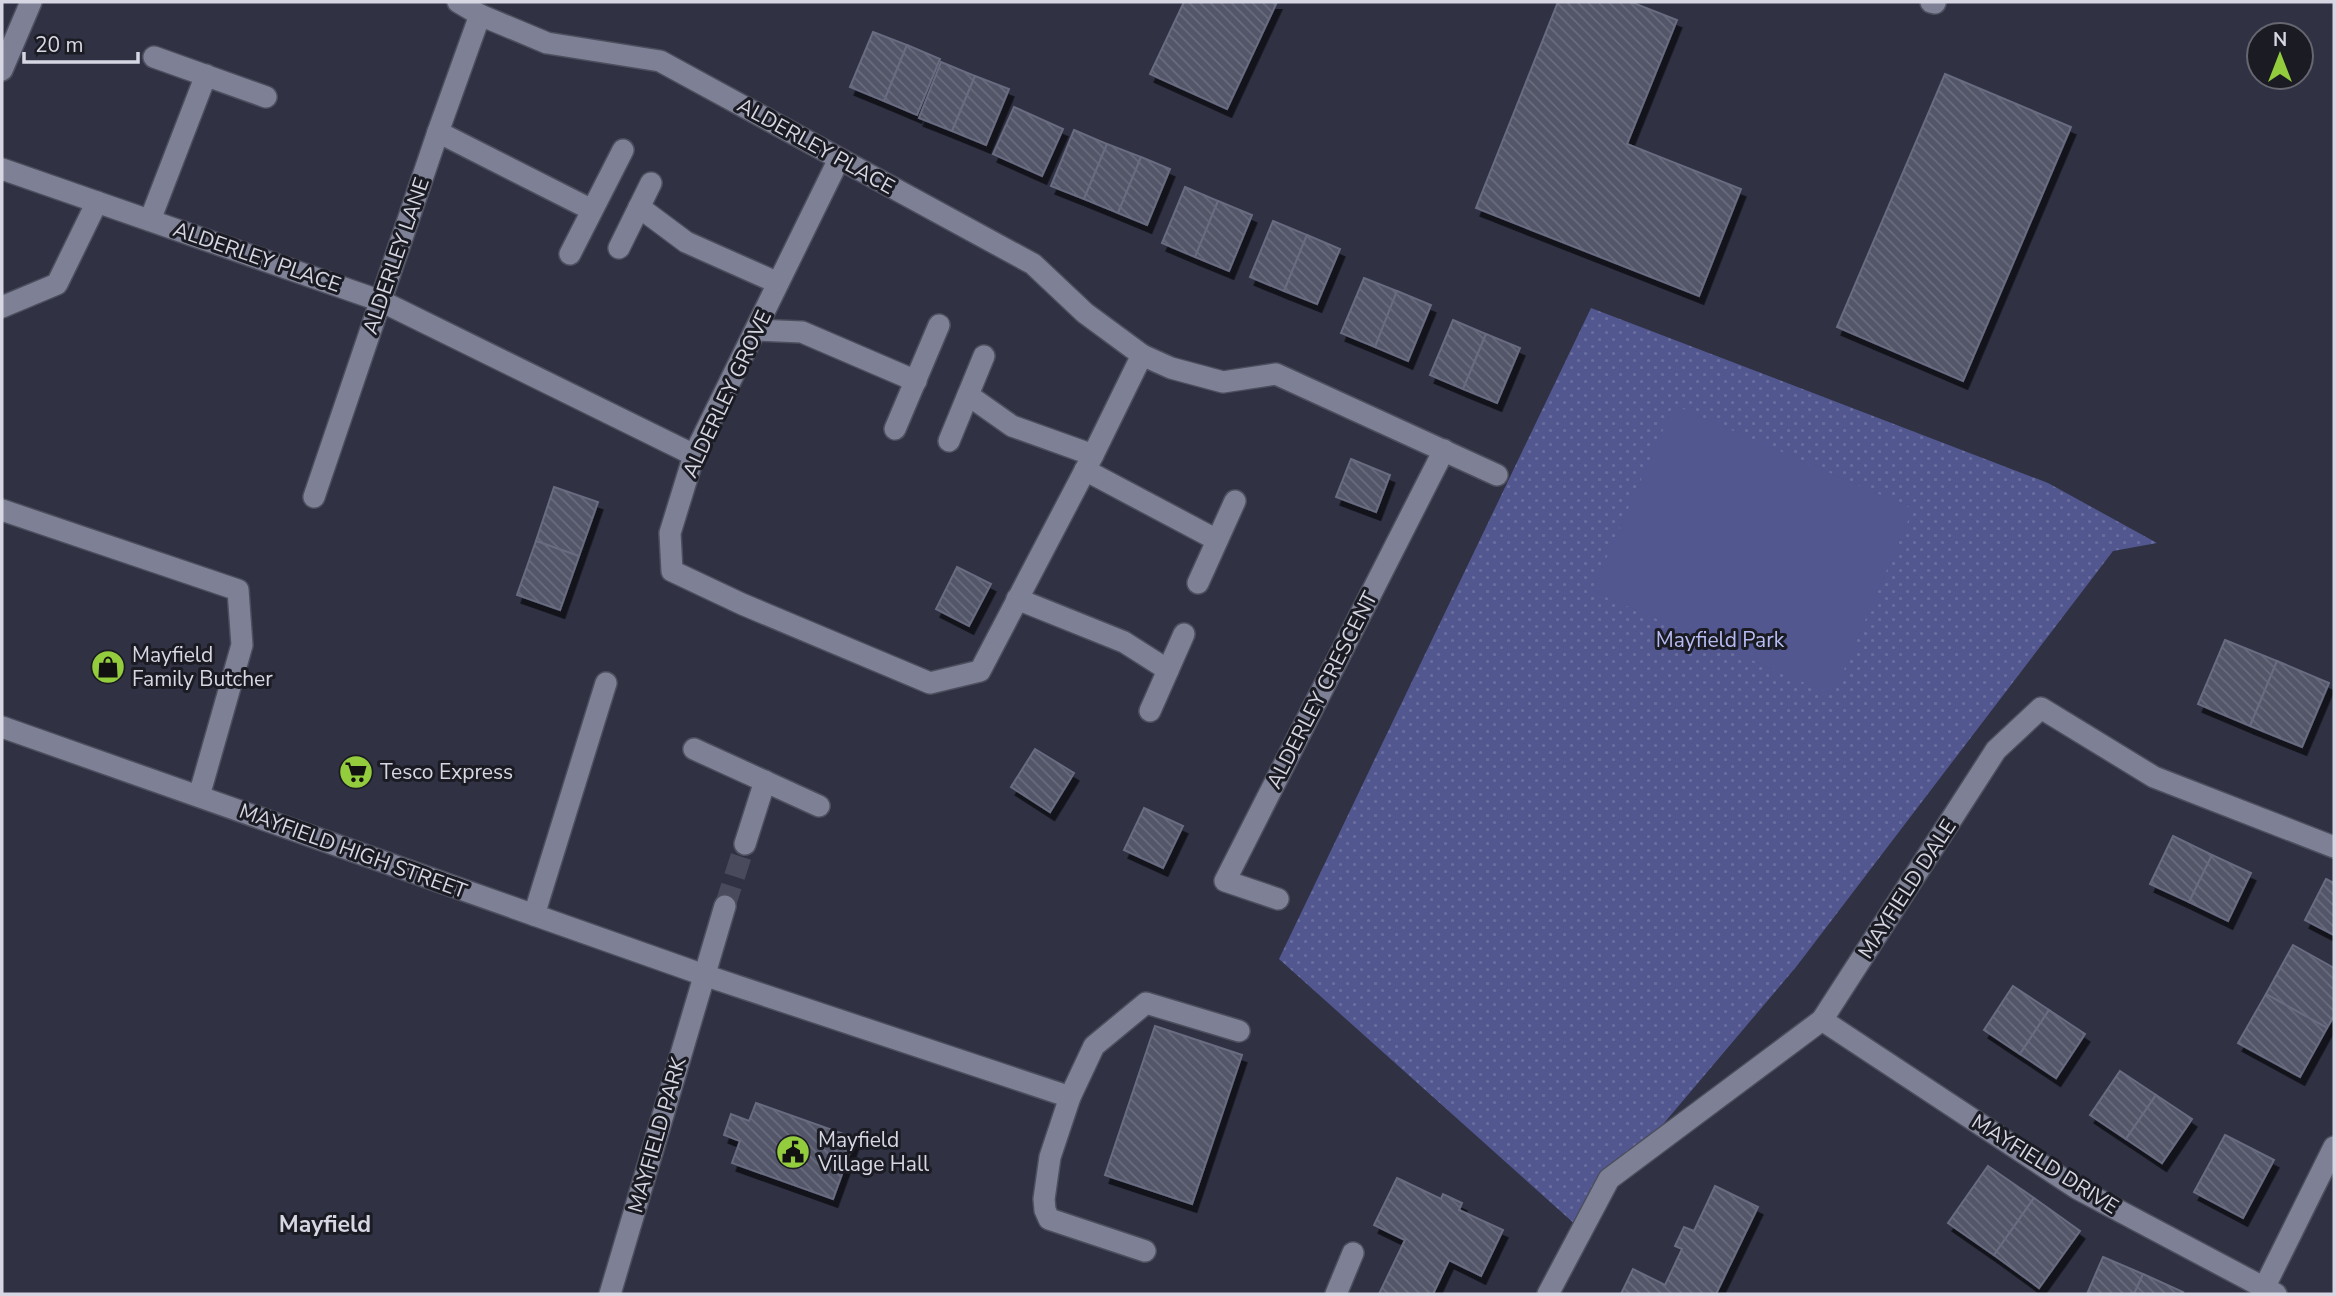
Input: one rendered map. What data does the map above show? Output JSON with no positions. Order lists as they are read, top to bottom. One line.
{"streets":{"street":["ALDERLEY PLACE","ALDERLEY LANE","ALDERLEY GROVE","ALDERLEY CRESCENT","MAYFIELD HIGH STREET","MAYFIELD DALE","MAYFIELD PARK","MAYFIELD DRIVE"]},"crossings":[["ALDERLEY PLACE","ALDERLEY LANE"],["ALDERLEY PLACE","ALDERLEY GROVE"],["ALDERLEY PLACE","ALDERLEY CRESCENT"],["MAYFIELD HIGH STREET","MAYFIELD PARK"],["MAYFIELD DALE","MAYFIELD DRIVE"]],"districts":["Mayfield"],"parks":["Mayfield Park"],"places":{"shop":["Mayfield Family Butcher"],"supermarket":["Tesco Express"],"public building":["Mayfield Village Hall"]},"scale_bar":"20 m","north":"top"}
